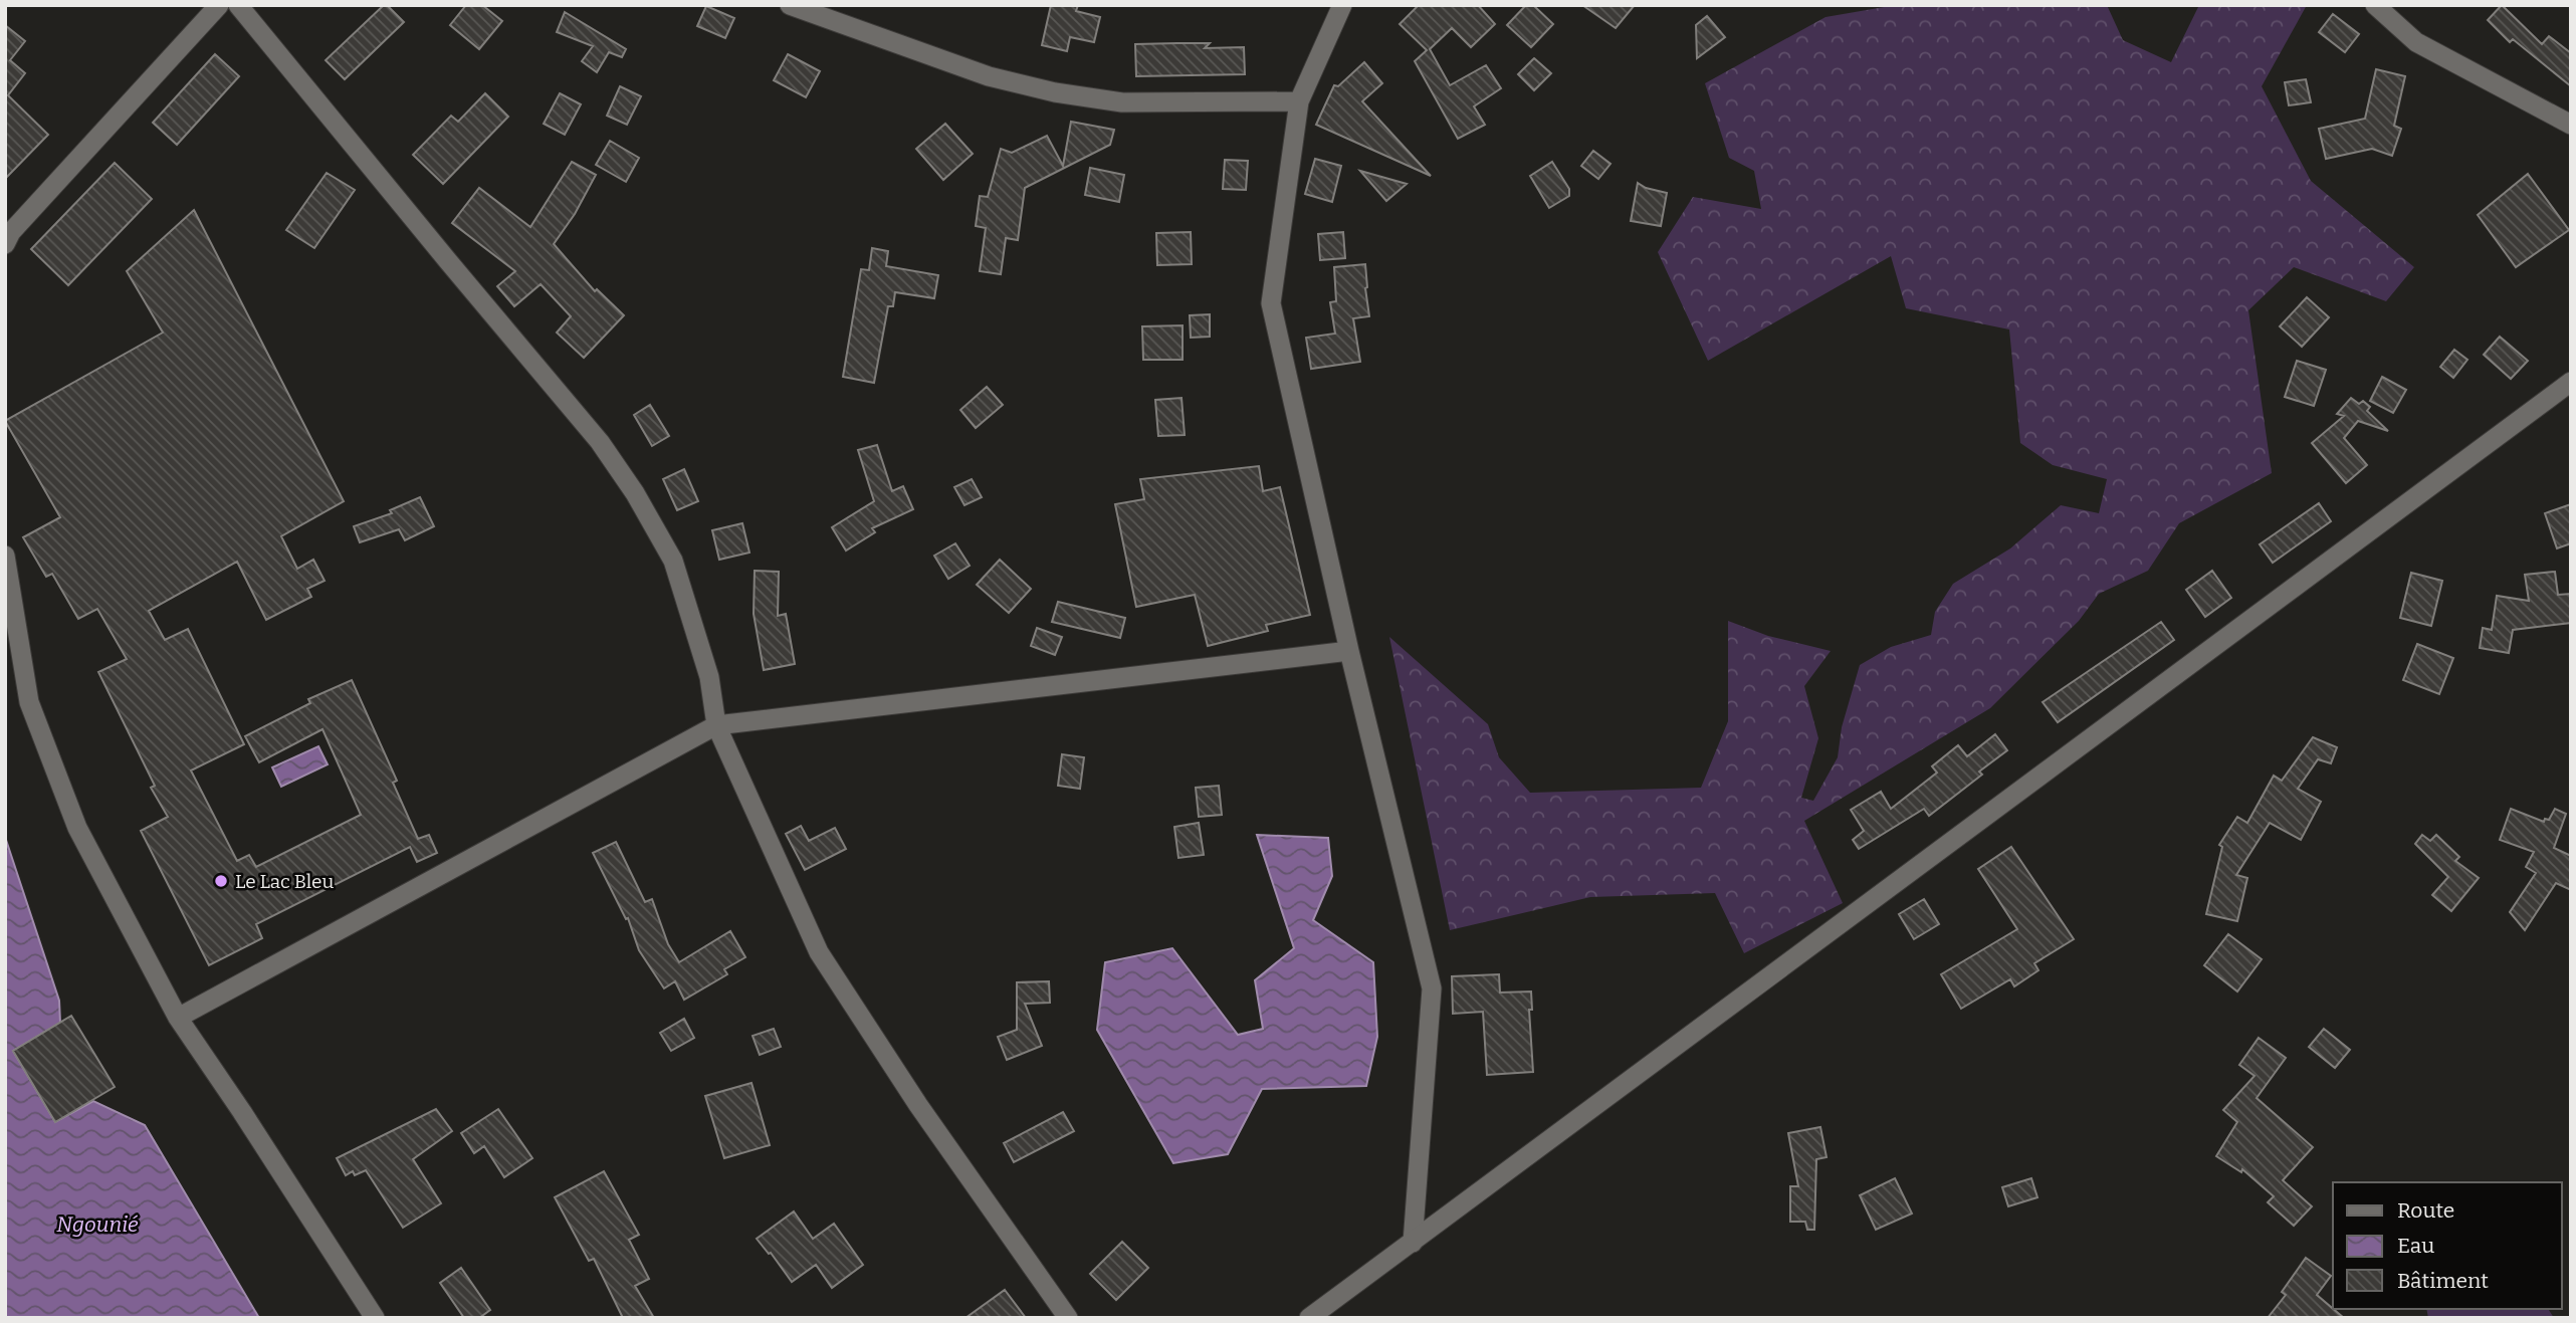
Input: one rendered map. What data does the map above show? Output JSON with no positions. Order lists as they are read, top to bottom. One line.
{"water":["Ngounié"],"places":["Le Lac Bleu"],"legend":["Route","Eau","Bâtiment"]}
